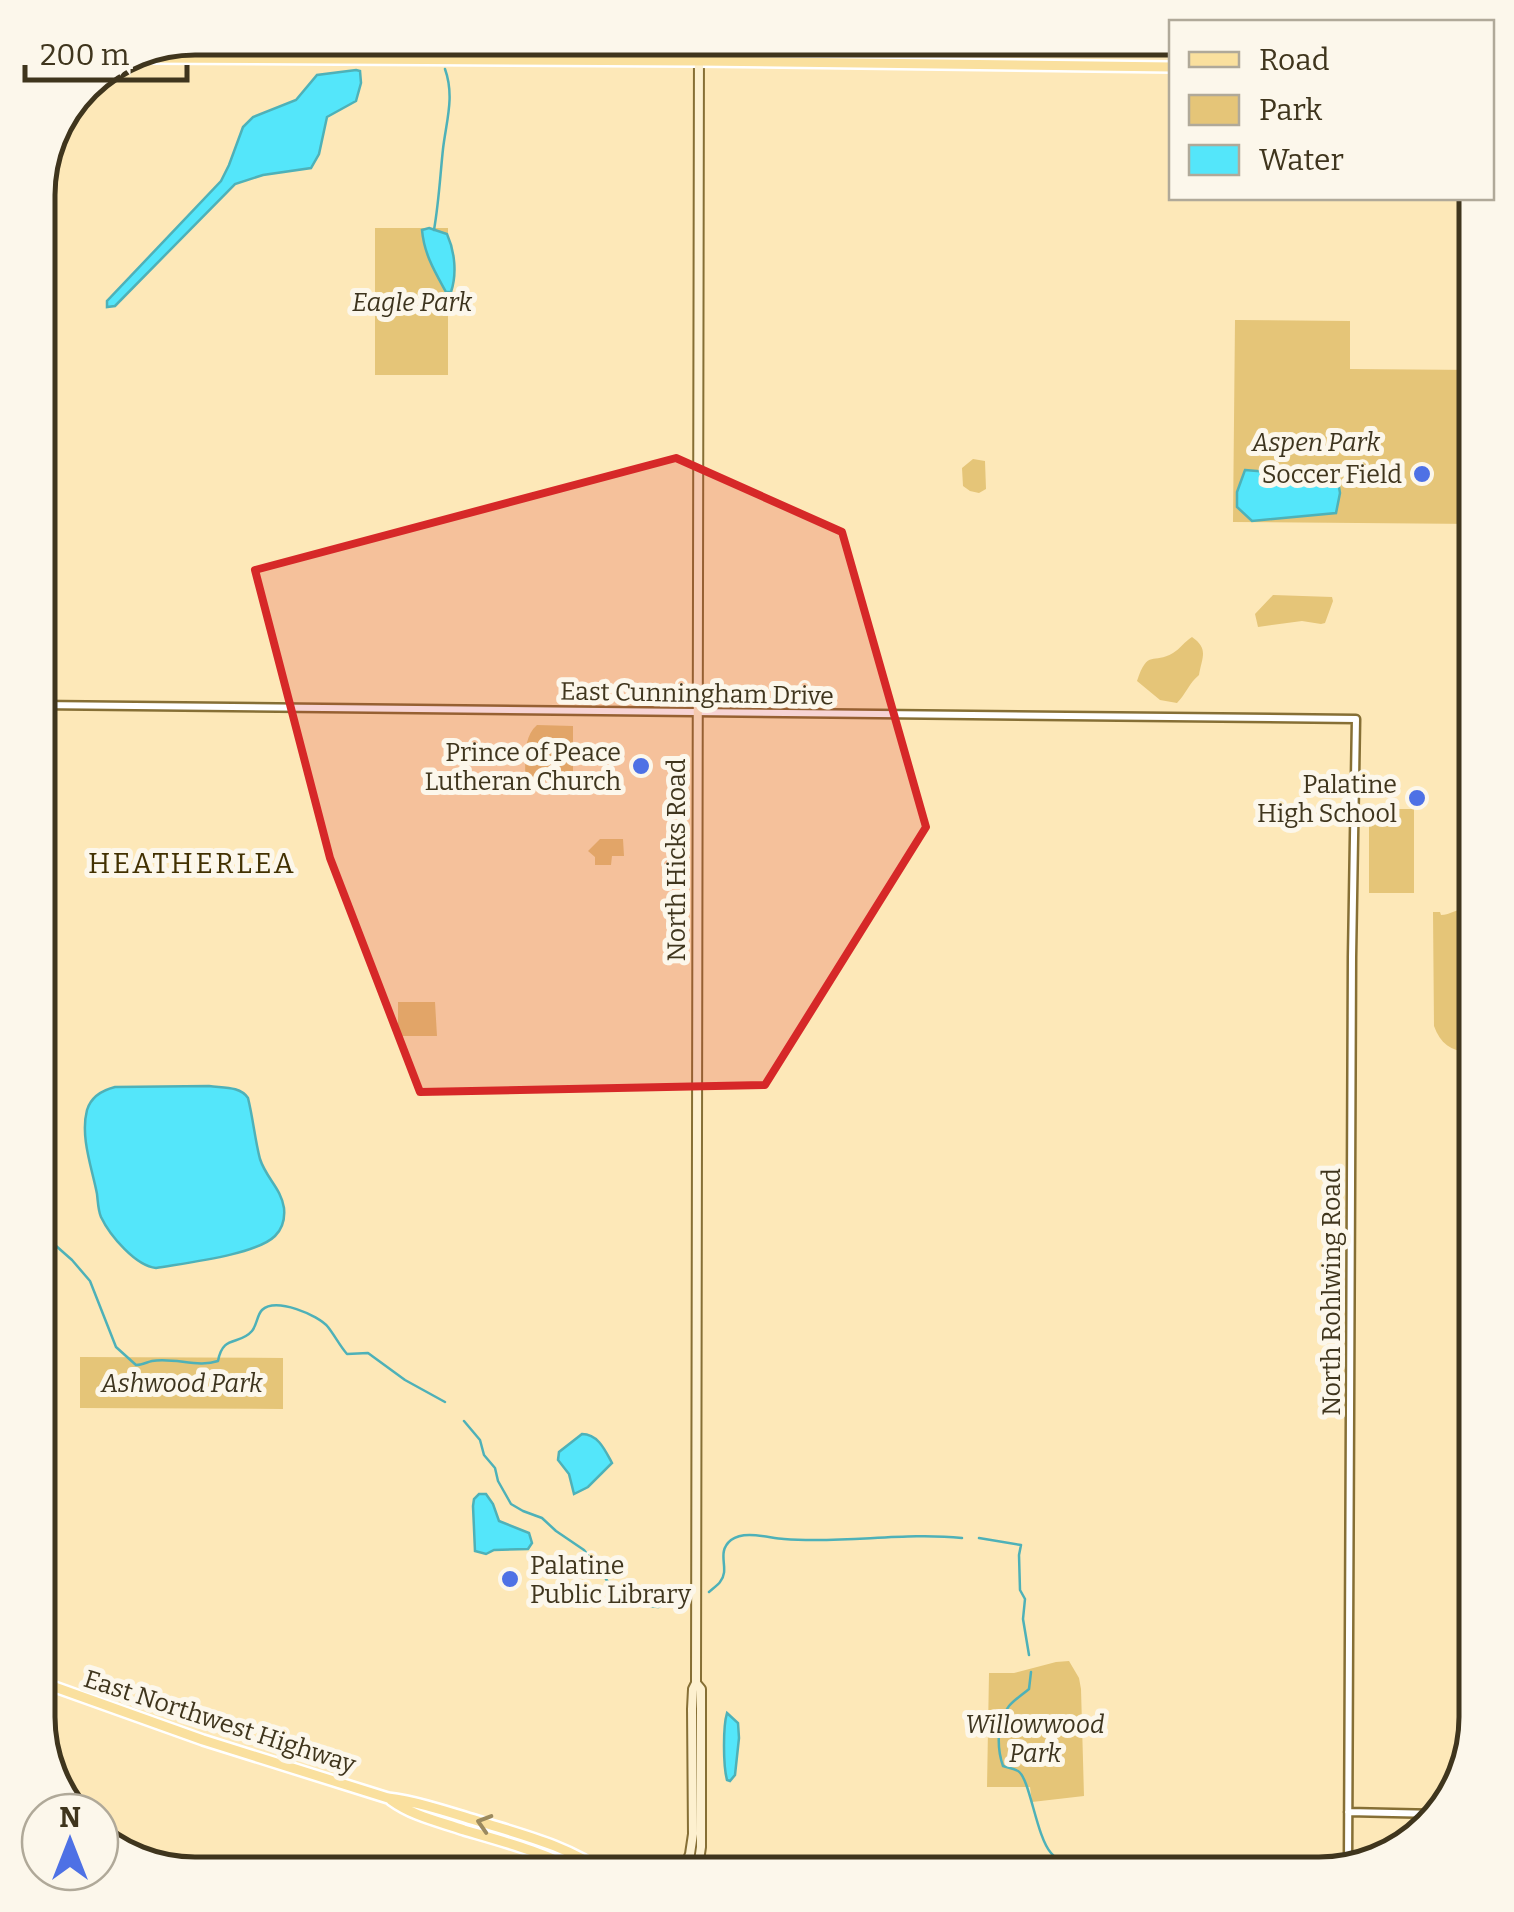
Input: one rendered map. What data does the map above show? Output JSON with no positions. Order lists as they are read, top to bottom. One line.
{"streets":{"main road":["North Hicks Road","East Northwest Highway"],"street":["East Cunningham Drive","North Rohlwing Road"]},"crossings":[["East Cunningham Drive","North Hicks Road"],["East Cunningham Drive","North Rohlwing Road"]],"districts":["HEATHERLEA"],"parks":["Eagle Park","Aspen Park","Ashwood Park","Willowwood Park"],"places":["Soccer Field","Prince of Peace Lutheran Church","Palatine High School","Palatine Public Library"],"legend":["Road","Park","Water"],"scale_bar":"200 m","north":"top"}
